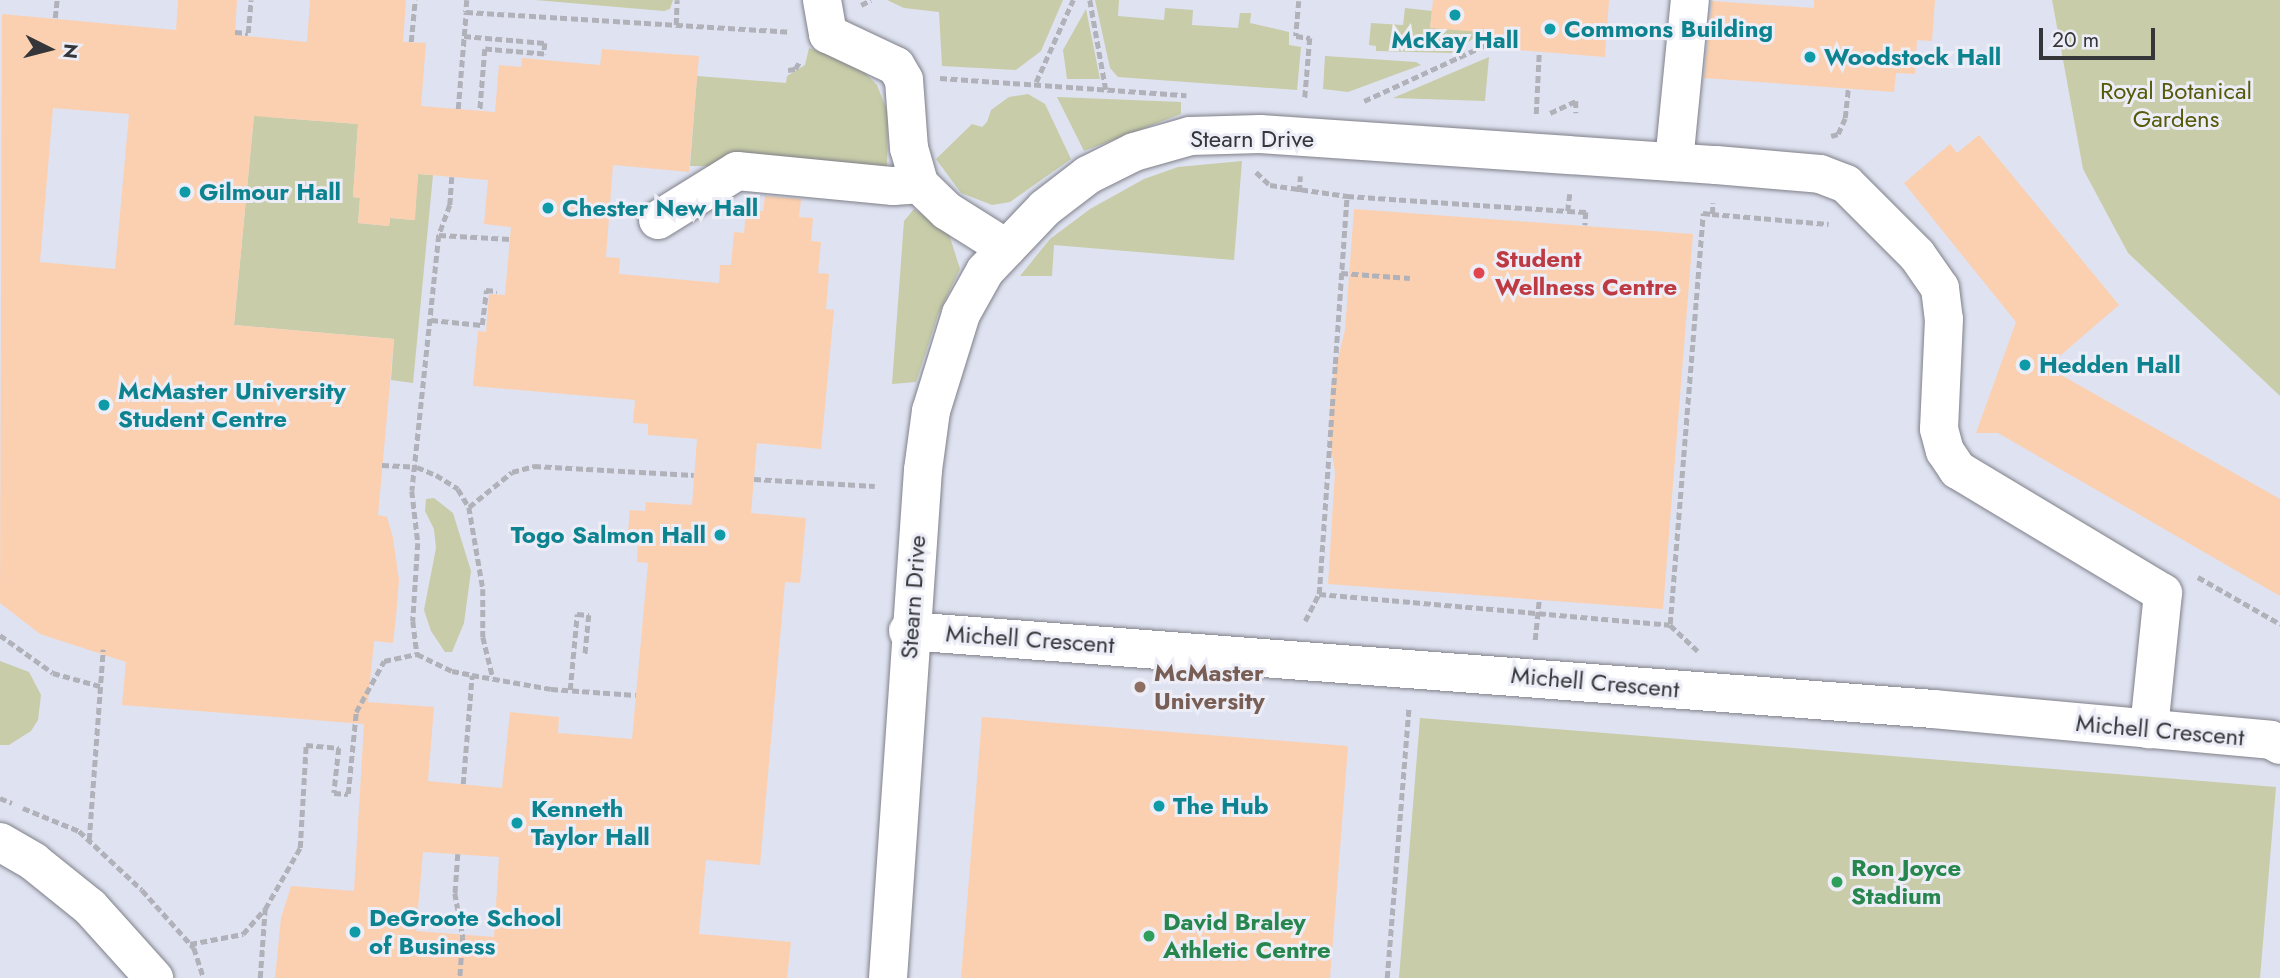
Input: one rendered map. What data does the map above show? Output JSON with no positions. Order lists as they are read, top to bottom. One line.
{"streets":{"lane":["Stearn Drive","Michell Crescent"]},"crossings":[["Stearn Drive","Michell Crescent"]],"parks":["Royal Botanical Gardens"],"places":["McKay Hall","Commons Building","Woodstock Hall","Gilmour Hall","Chester New Hall","Student Wellness Centre","Hedden Hall","McMaster University Student Centre","Togo Salmon Hall","McMaster University","The Hub","Kenneth Taylor Hall","Ron Joyce Stadium","DeGroote School of Business","David Braley Athletic Centre"],"scale_bar":"20 m","north":"right"}
